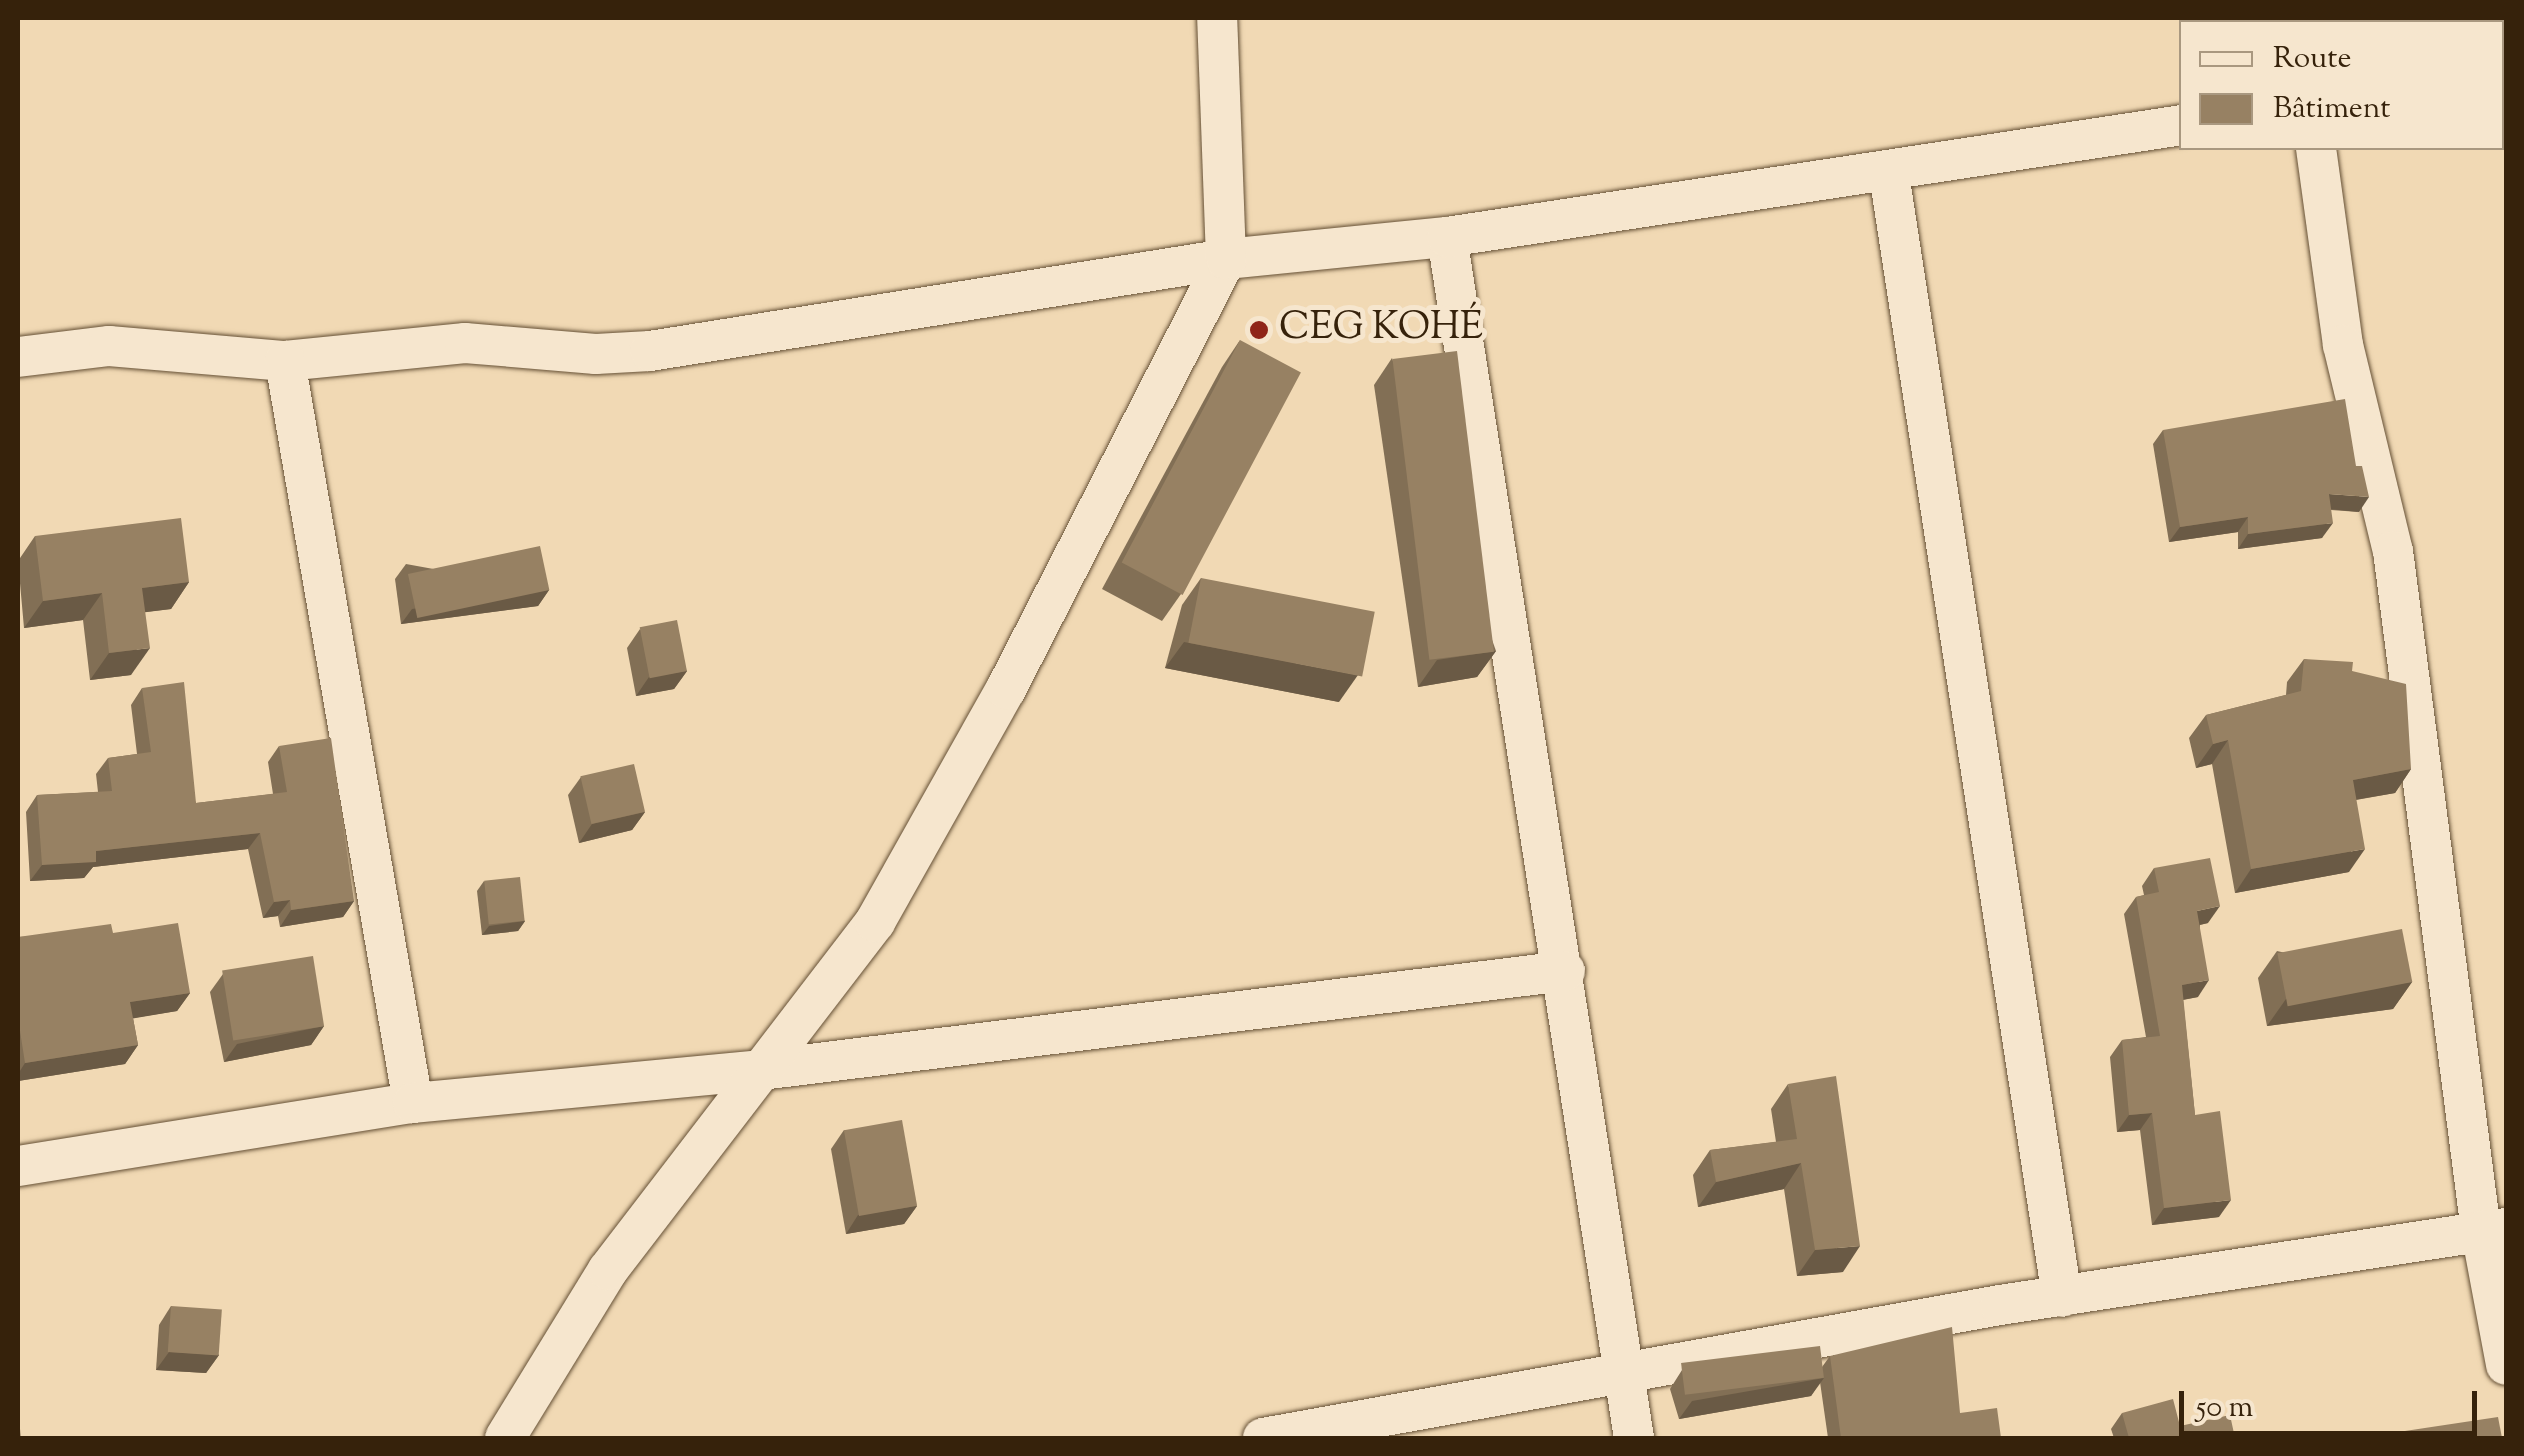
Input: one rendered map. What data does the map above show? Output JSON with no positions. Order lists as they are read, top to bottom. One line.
{"places":["CEG KOHÉ"],"legend":["Route","Bâtiment"],"scale_bar":"50 m"}
